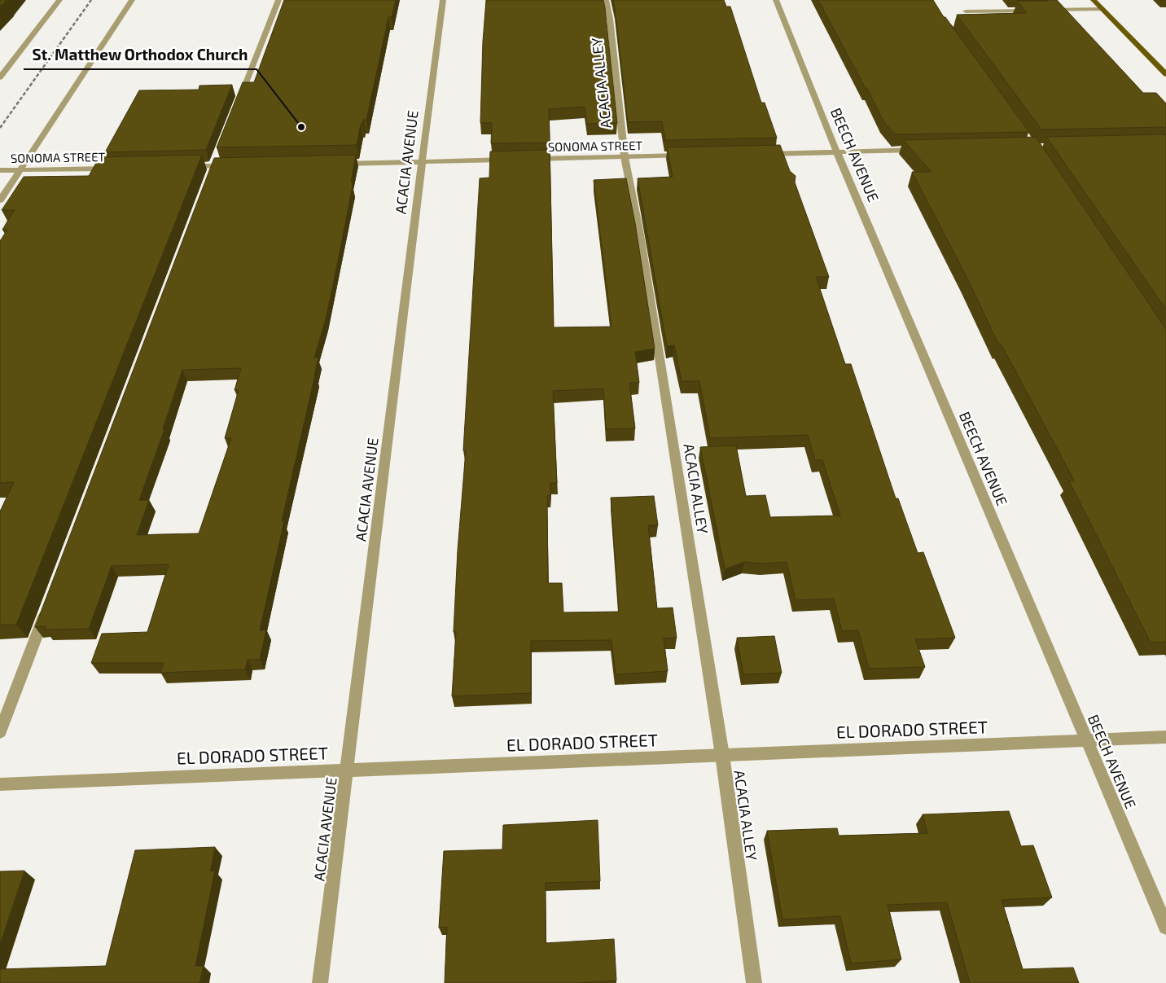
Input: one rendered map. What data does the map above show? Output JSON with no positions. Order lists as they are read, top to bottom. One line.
{"streets":{"street":["ACACIA ALLEY","SONOMA STREET","BEECH AVENUE","ACACIA AVENUE","EL DORADO STREET"]},"crossings":[["ACACIA ALLEY","SONOMA STREET"],["ACACIA ALLEY","EL DORADO STREET"],["BEECH AVENUE","EL DORADO STREET"],["ACACIA AVENUE","EL DORADO STREET"]],"places":["St. Matthew Orthodox Church"]}
